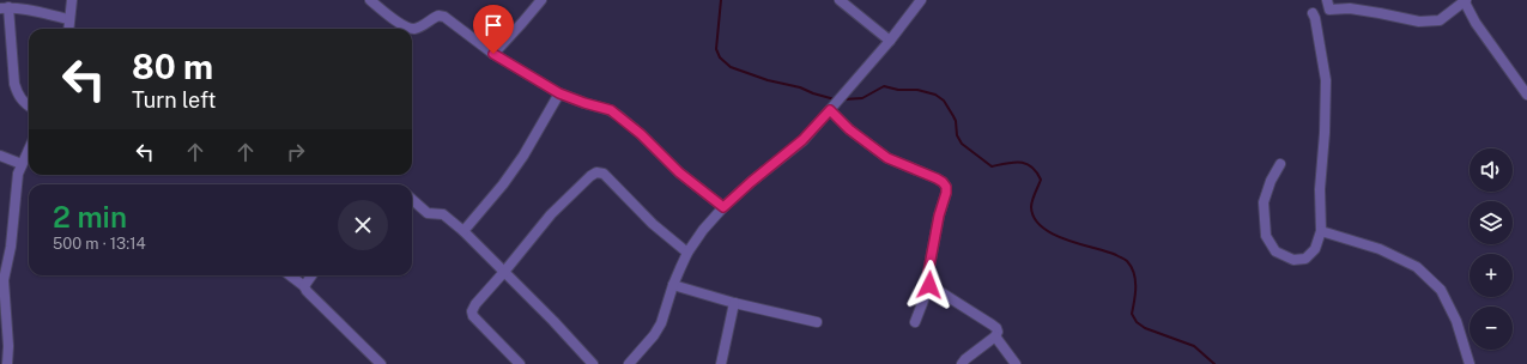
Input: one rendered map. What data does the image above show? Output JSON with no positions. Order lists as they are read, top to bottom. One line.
{"page":{"turn":["80 m","Turn left"],"map_buttons":["+","−"],"heading":["2 min","500 m · 13:14"]}}
